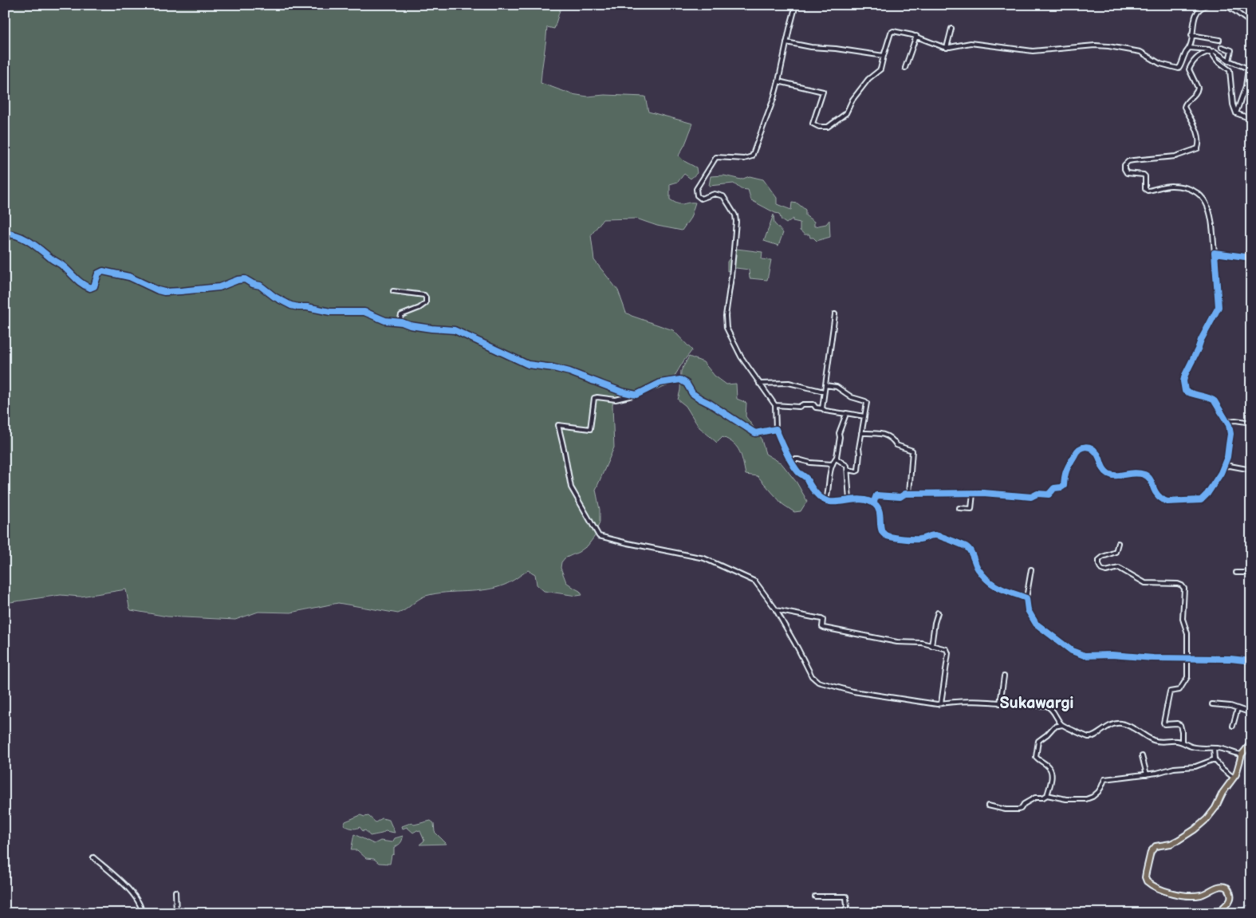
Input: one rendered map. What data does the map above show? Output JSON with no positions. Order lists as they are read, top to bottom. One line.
{"districts":["Sukawargi"]}
